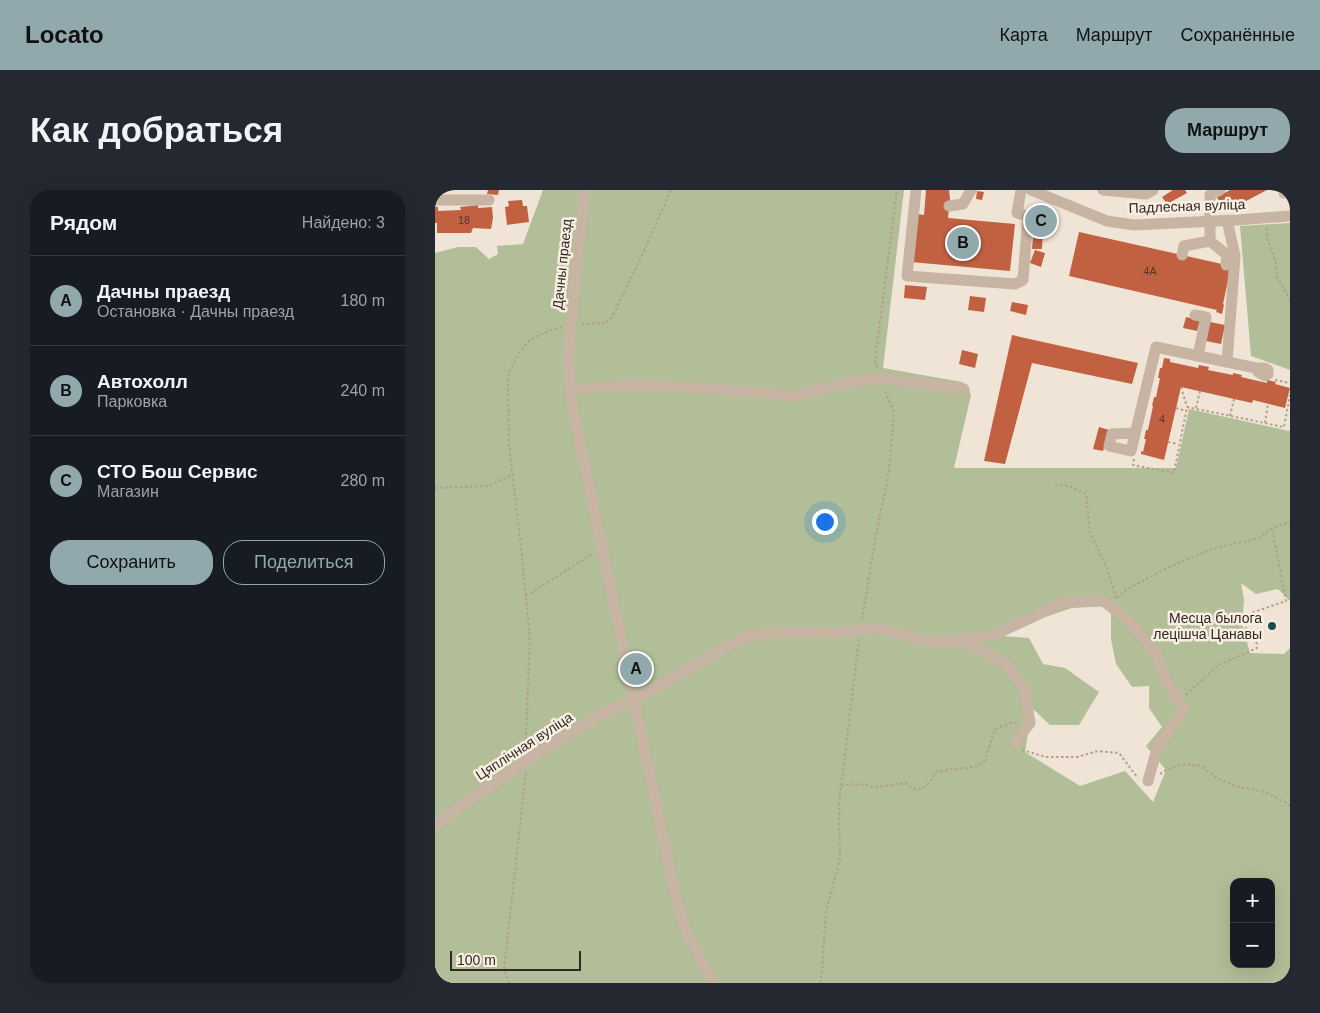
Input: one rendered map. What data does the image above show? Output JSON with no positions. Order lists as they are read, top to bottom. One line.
{"streets":{"street":["Падлесная вуліца","Дачны праезд","Цяплічная вуліца"]},"crossings":[["Дачны праезд","Цяплічная вуліца"]],"places":["Месца былога лецішча Цанавы"],"house_numbers":["18","4А","4"],"scale_bar":"100 m","page":{"header":"Locato","nav":["Карта","Маршрут","Сохранённые"],"buttons":["Маршрут",["Сохранить","Поделиться"]],"title":"Как добраться","heading":["Рядом","Найдено: 3"],"pins":["C","B","A"],"list":[{"mark":"A","name":"Дачны праезд","note":"Остановка · Дачны праезд","value":"180 m"},{"mark":"B","name":"Автохолл","note":"Парковка","value":"240 m"},{"mark":"C","name":"СТО Бош Сервис","note":"Магазин","value":"280 m"}],"map_buttons":["+","−"],"scale":"100 m"}}
